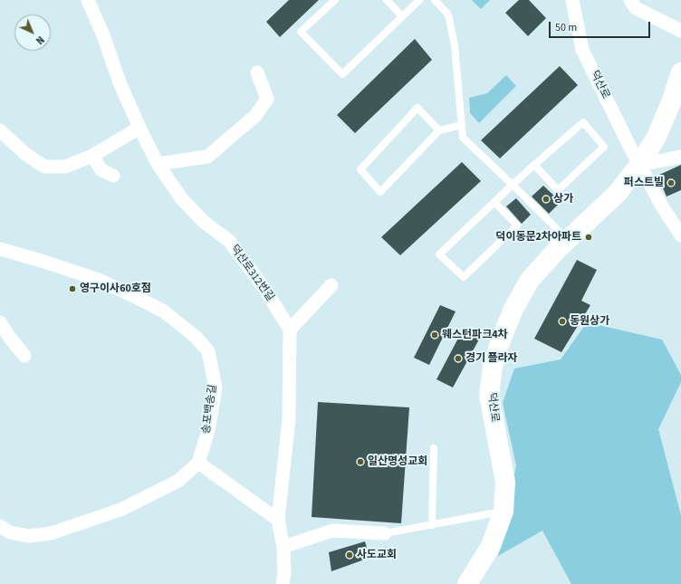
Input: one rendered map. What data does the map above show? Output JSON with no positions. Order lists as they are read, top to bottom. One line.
{"streets":{"street":["덕산로","덕산로312번길","송포백송길"]},"places":["퍼스트빌","상가","덕이동문2차아파트","영구이사60호점","동원상가","웨스턴파크4차","경기 플라자","일산명성교회","사도교회"],"scale_bar":"50 m","north":"bottom right"}
